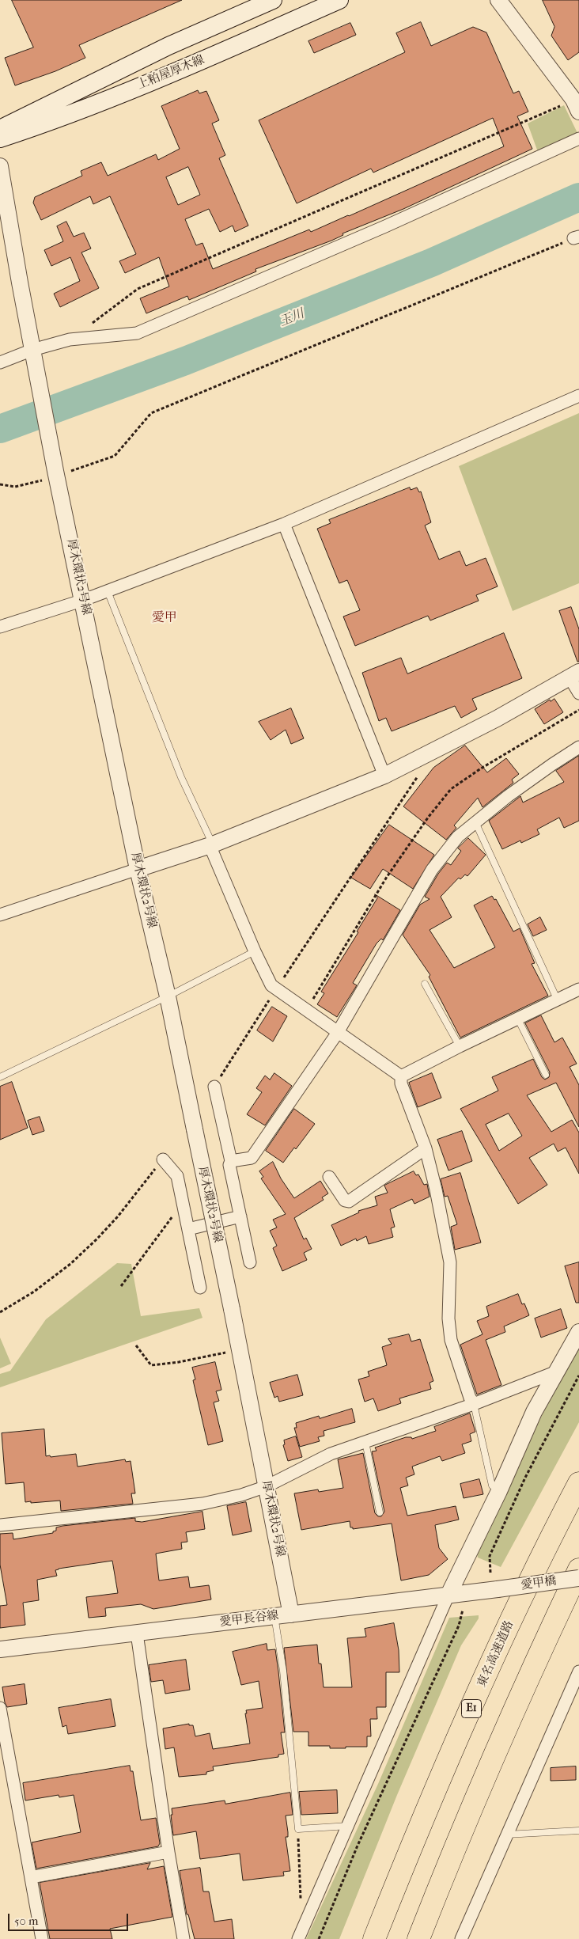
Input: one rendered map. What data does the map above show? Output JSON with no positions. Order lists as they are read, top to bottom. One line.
{"streets":{"highway":["東名高速道路","E1"],"main road":["上粕屋厚木線"],"street":["厚木環状2号線","愛甲橋","愛甲長谷線"]},"crossings":[["厚木環状2号線","愛甲長谷線"],["愛甲橋","愛甲長谷線"]],"districts":["愛甲"],"water":["玉川"],"scale_bar":"50 m"}
